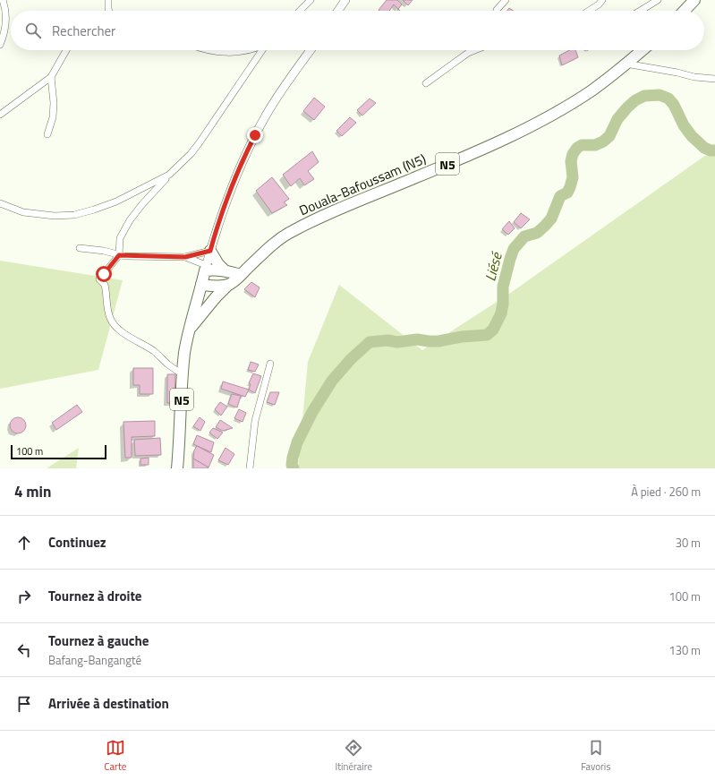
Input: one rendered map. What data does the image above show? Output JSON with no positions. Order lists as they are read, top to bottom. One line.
{"streets":{"highway":["N5","Douala-Bafoussam (N5)"]},"crossings":[["N5","Douala-Bafoussam (N5)"]],"water":["Liésé"],"scale_bar":"100 m","page":{"search":"Rechercher","scale":"100 m","heading":["4 min","À pied · 260 m"],"list":[["Continuez","30 m"],["Tournez à droite","100 m"],["Tournez à gauche","Bafang-Bangangté","130 m"],"Arrivée à destination"],"nav":["Carte","Itinéraire","Favoris"]}}
